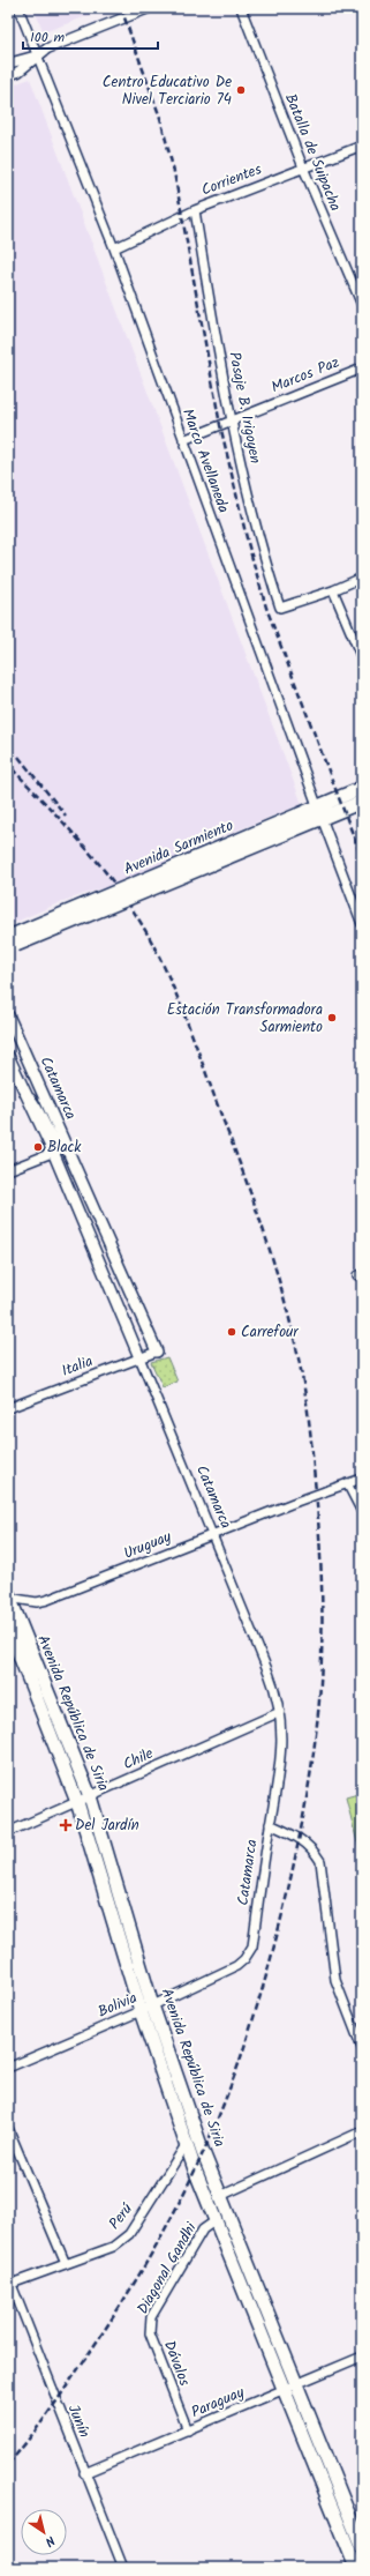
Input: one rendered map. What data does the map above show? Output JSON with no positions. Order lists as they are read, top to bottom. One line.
{"streets":{"main road":["Avenida Sarmiento","Catamarca","Avenida República de Siria"],"street":["Batalla de Suipacha","Corrientes","Marcos Paz","Pasaje B. Irigoyen","Marco Avellaneda","Italia","Uruguay","Chile","Bolivia","Perú","Diagonal Gandhi","Dávalos","Paraguay","Junín"]},"crossings":[["Batalla de Suipacha","Corrientes"],["Corrientes","Pasaje B. Irigoyen"],["Corrientes","Marco Avellaneda"],["Marcos Paz","Pasaje B. Irigoyen"],["Marcos Paz","Marco Avellaneda"],["Marco Avellaneda","Avenida Sarmiento"],["Catamarca","Italia"],["Catamarca","Uruguay"],["Catamarca","Chile"],["Catamarca","Bolivia"],["Uruguay","Avenida República de Siria"],["Avenida República de Siria","Chile"],["Avenida República de Siria","Bolivia"],["Avenida República de Siria","Perú"],["Avenida República de Siria","Diagonal Gandhi"],["Avenida República de Siria","Paraguay"],["Perú","Junín"],["Diagonal Gandhi","Dávalos"],["Dávalos","Paraguay"],["Paraguay","Junín"]],"places":{"other":["Centro Educativo De Nivel Terciario 74","Estación Transformadora Sarmiento","Black","Carrefour"],"health":["Del Jardín"]},"scale_bar":"100 m","north":"bottom right"}
